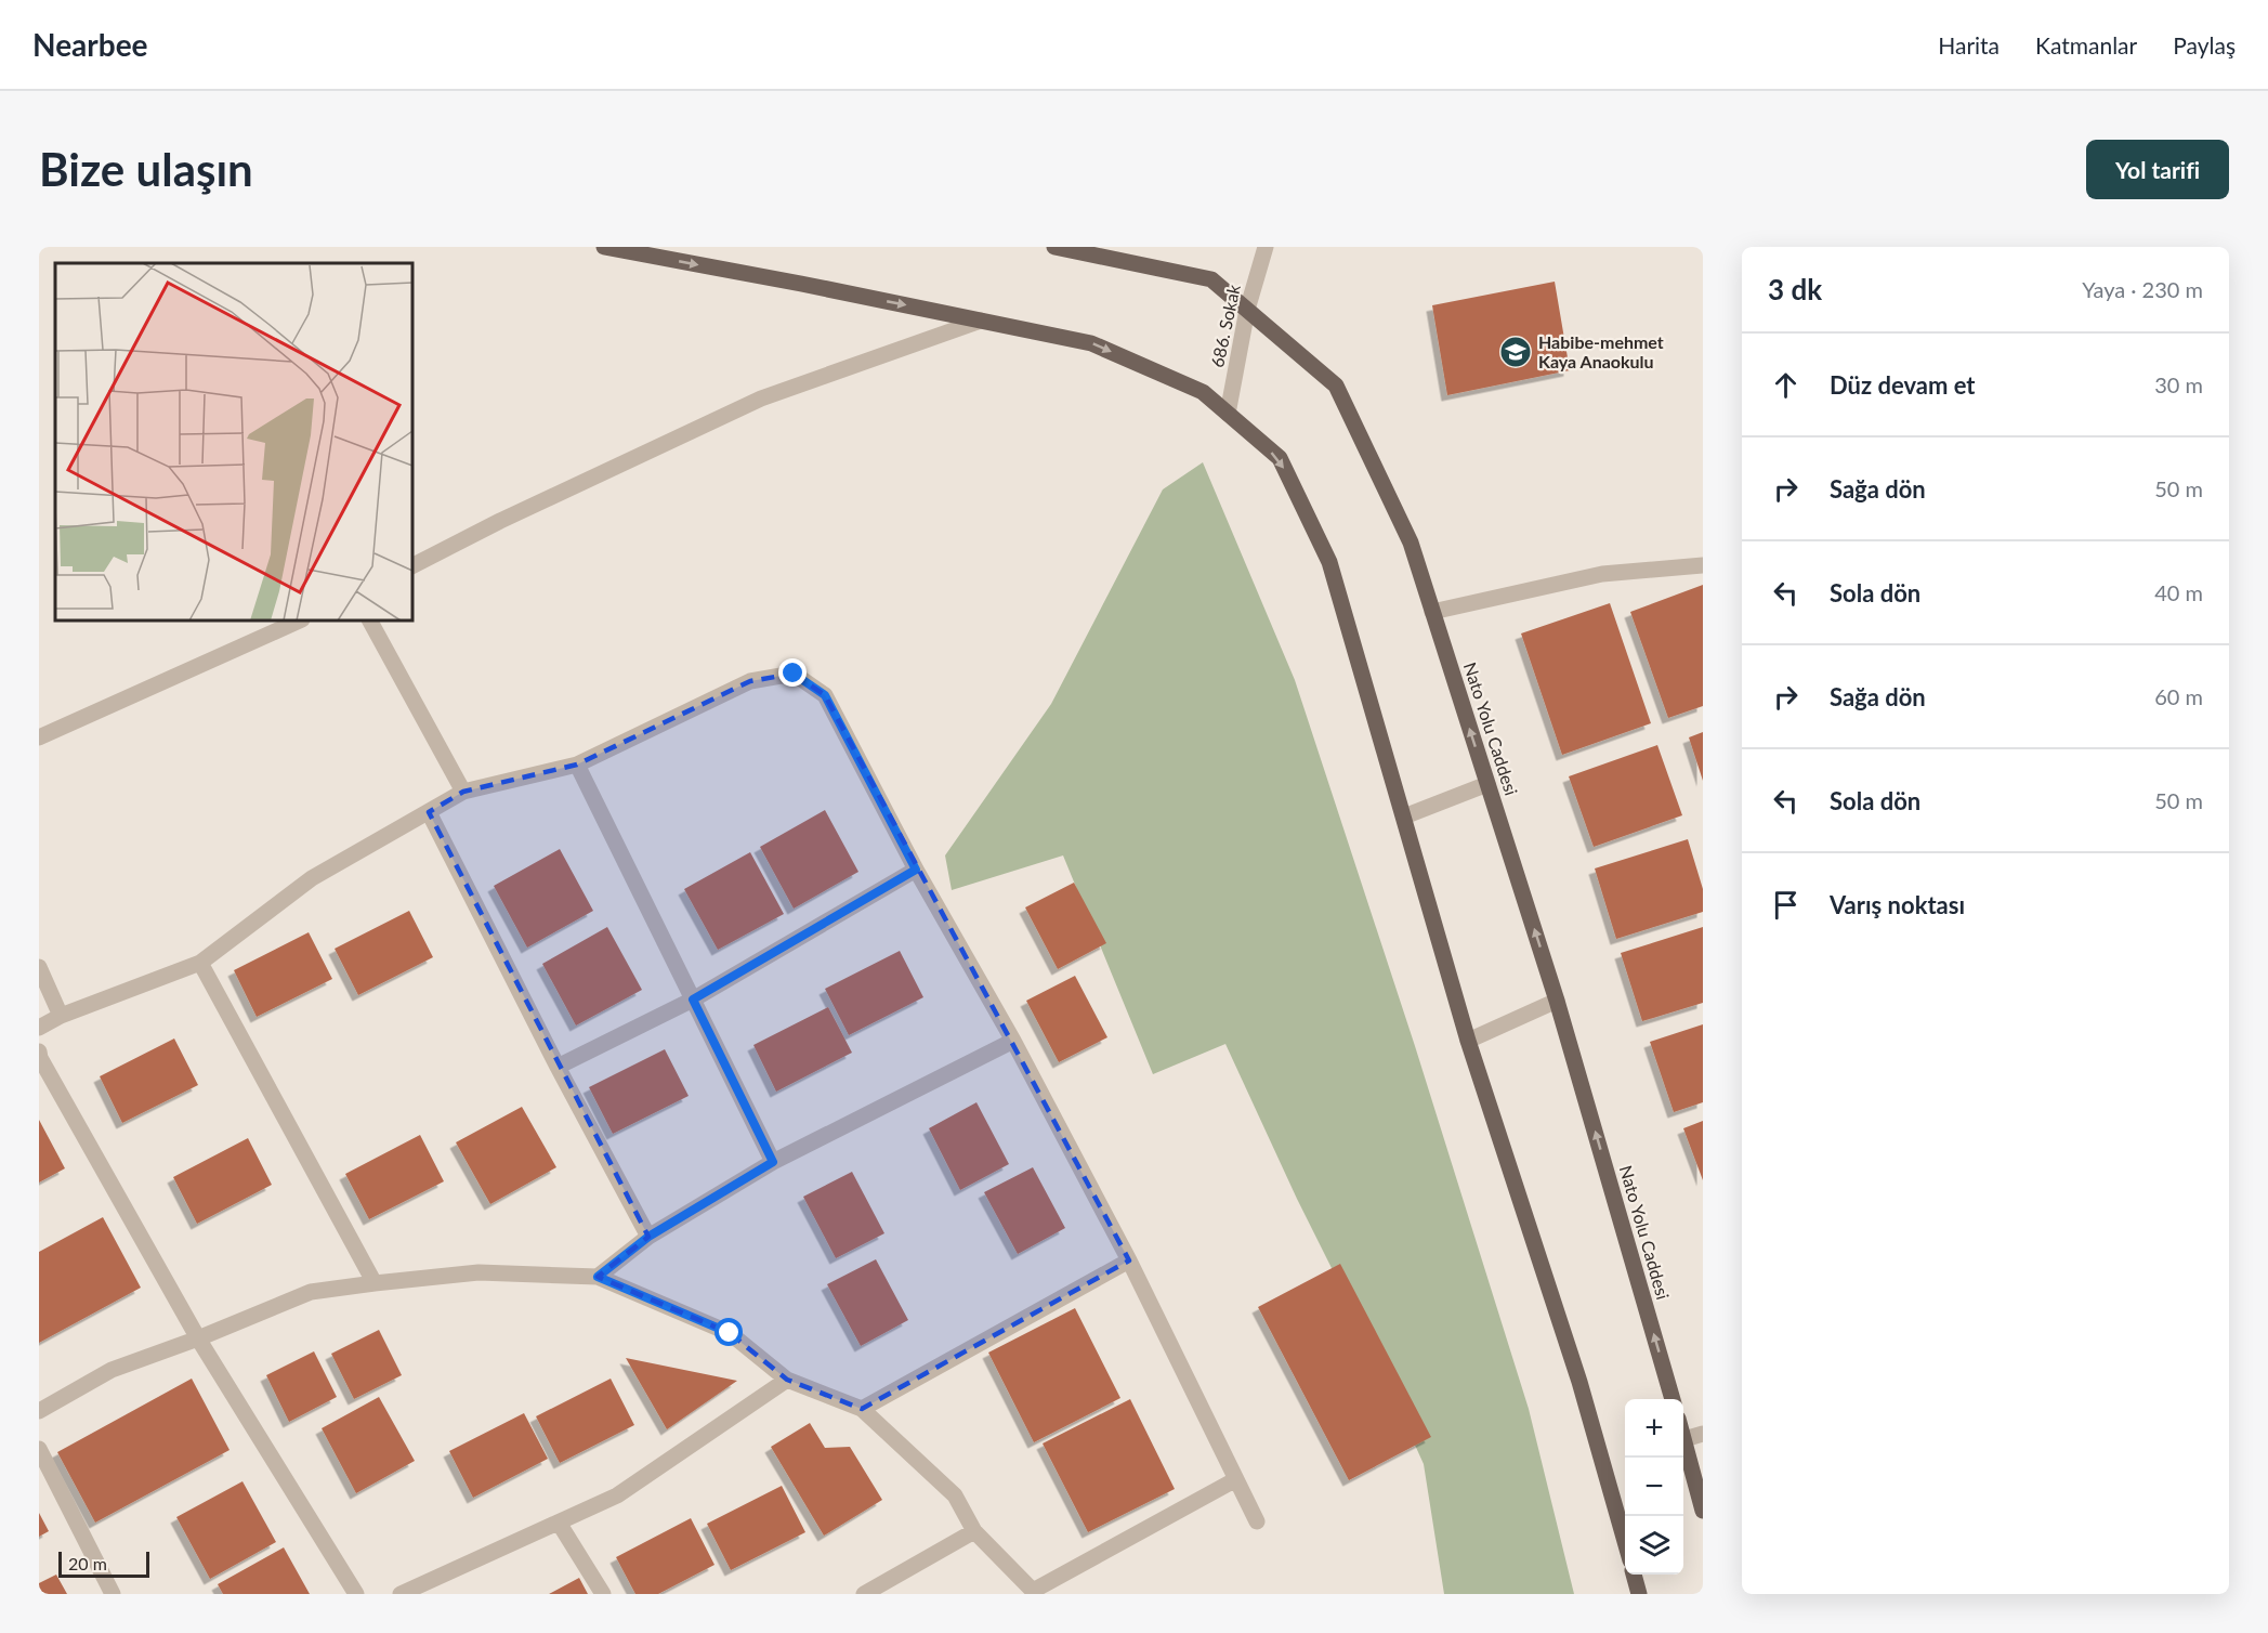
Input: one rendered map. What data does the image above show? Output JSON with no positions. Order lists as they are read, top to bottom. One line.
{"streets":{"main road":["Nato Yolu Caddesi"],"street":["686. Sokak"]},"crossings":[["686. Sokak","Nato Yolu Caddesi"]],"places":{"school or university":["Habibe-mehmet Kaya Anaokulu"]},"scale_bar":"20 m","page":{"header":"Nearbee","nav":["Harita","Katmanlar","Paylaş"],"buttons":"Yol tarifi","title":"Bize ulaşın","heading":["3 dk","Yaya · 230 m"],"list":[["Düz devam et","30 m"],["Sağa dön","50 m"],["Sola dön","40 m"],["Sağa dön","60 m"],["Sola dön","50 m"],"Varış noktası"],"map_buttons":["+","−"],"scale":"20 m"}}
